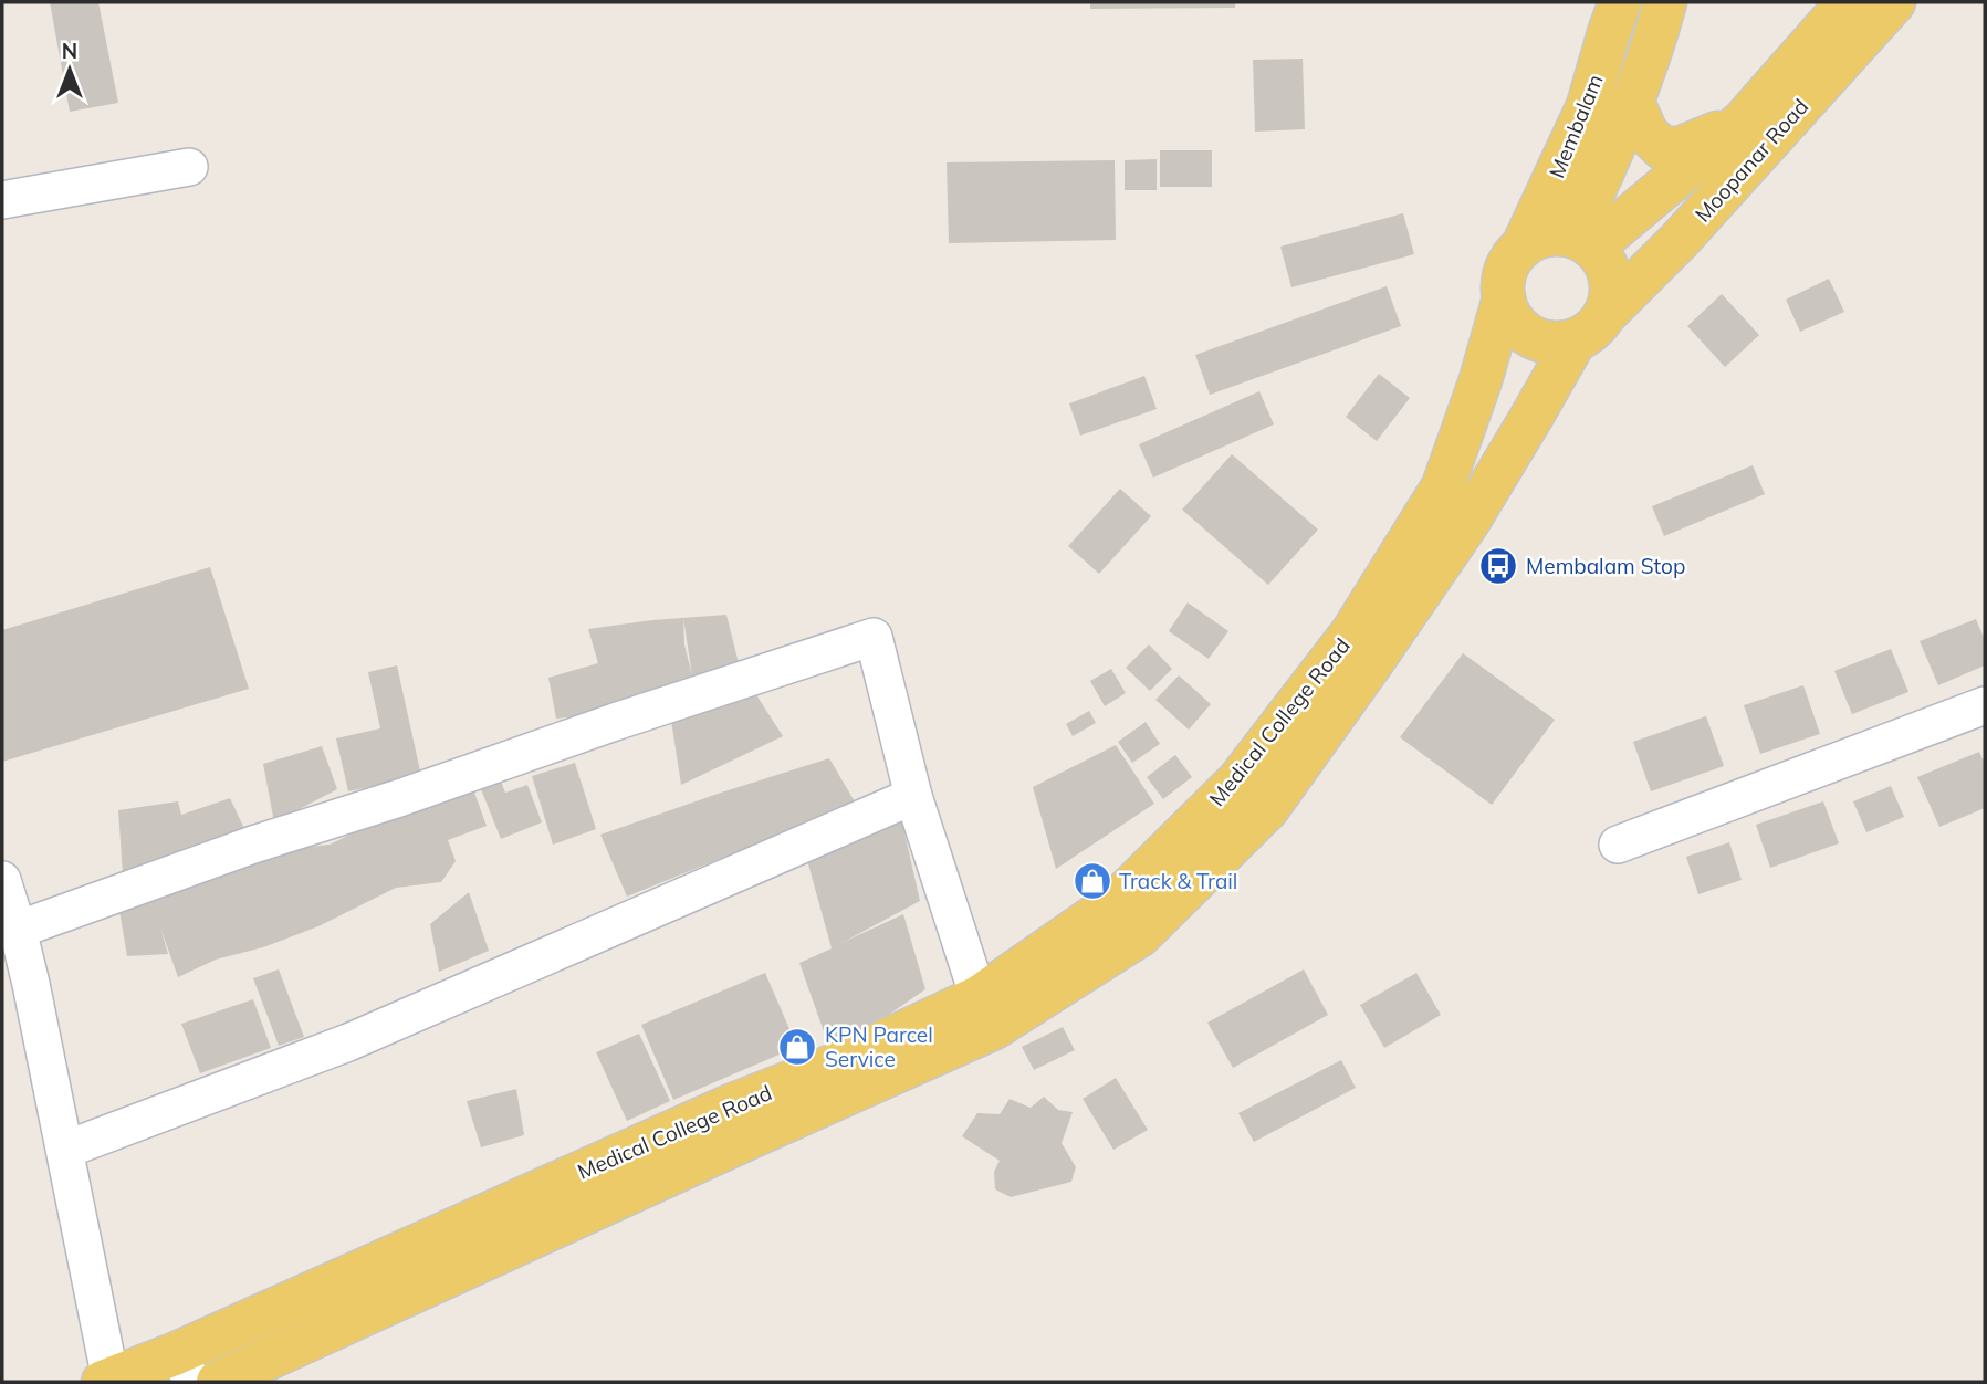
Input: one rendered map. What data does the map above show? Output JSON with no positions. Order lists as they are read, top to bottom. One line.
{"streets":{"main road":["Membalam","Moopanar Road","Medical College Road"]},"crossings":[["Membalam","Moopanar Road"],["Membalam","Medical College Road"],["Moopanar Road","Medical College Road"]],"places":{"bus stop":["Membalam Stop"],"shop":["Track & Trail","KPN Parcel Service"]},"north":"top"}
